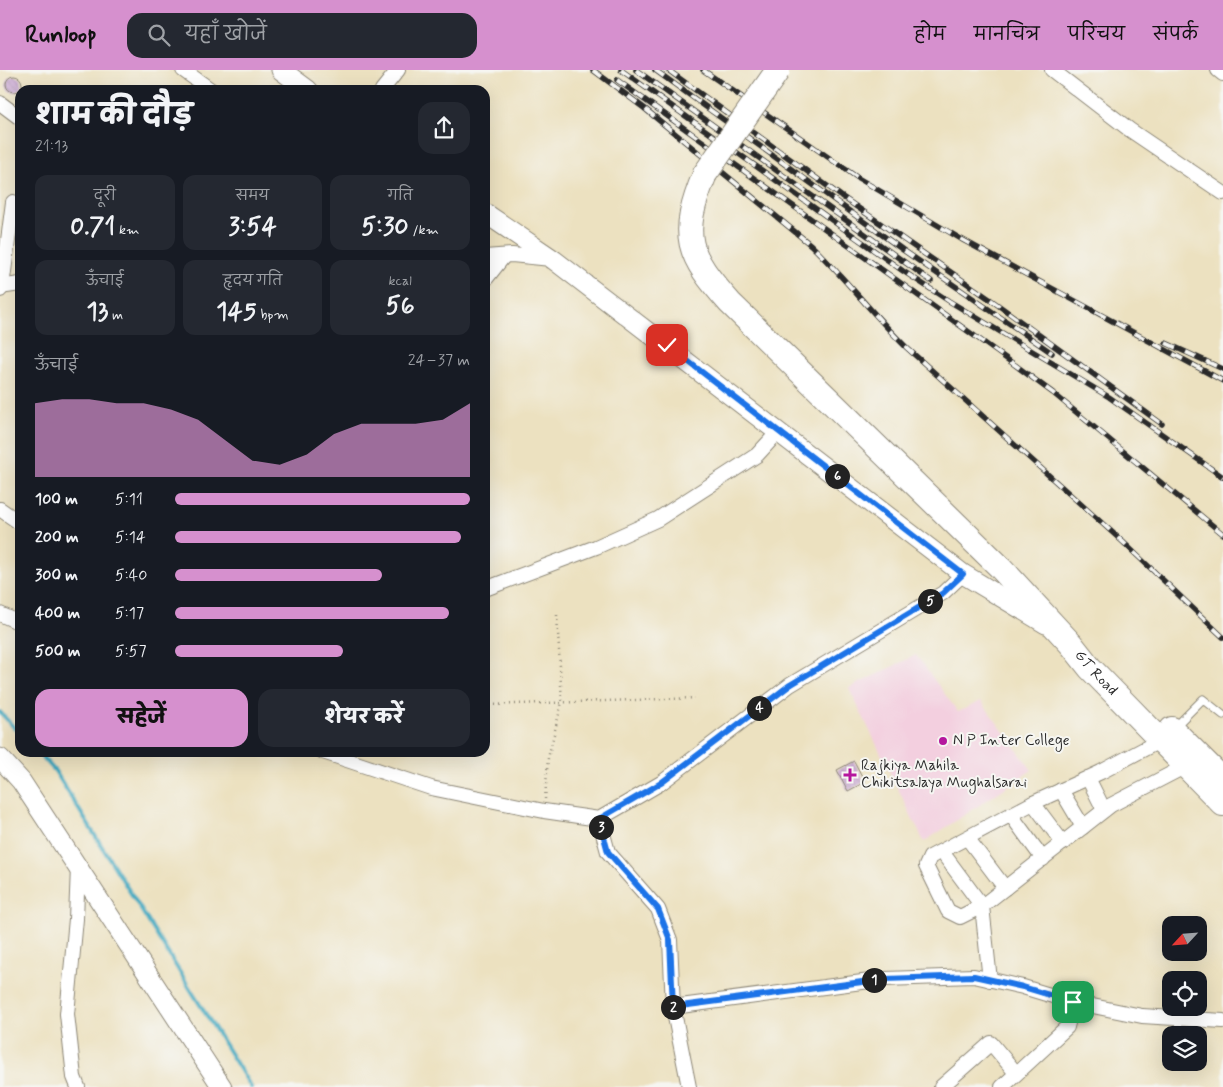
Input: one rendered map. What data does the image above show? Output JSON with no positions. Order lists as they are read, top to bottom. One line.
{"streets":{"highway":["GT Road"]},"places":{"other":["N P Inter College"],"health":["Rajkiya Mahila Chikitsalaya Mughalsarai"]},"north":"bottom left","page":{"header":"Runloop","search":"यहाँ खोजें","nav":["होम","मानचित्र","परिचय","संपर्क"],"heading":["शाम की दौड़","21:13"],"stats":[["दूरी","0.71 km"],["समय","3:54"],["गति","5:30 /km"],["ऊँचाई","13 m"],["हृदय गति","145 bpm"],["kcal","56"]],"chart":["ऊँचाई","24–37 m"],"pins":["6","5","4","3","1","2"],"list":[{"name":"100 m","note":"5:11"},{"name":"200 m","note":"5:14"},{"name":"300 m","note":"5:40"},{"name":"400 m","note":"5:17"},{"name":"500 m","note":"5:57"}],"buttons":["सहेजें","शेयर करें"]}}
